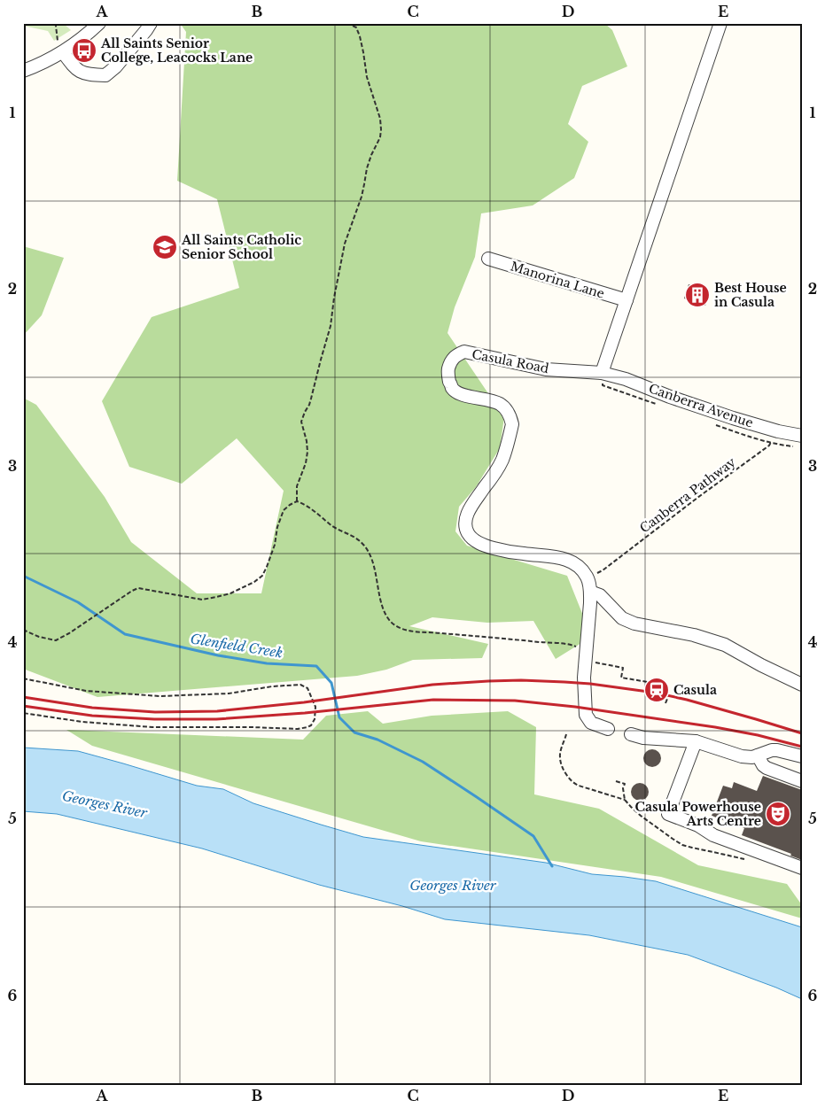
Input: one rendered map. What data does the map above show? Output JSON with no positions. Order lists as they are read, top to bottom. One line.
{"streets":{"street":["Manorina Lane","Casula Road","Canberra Avenue"],"path":["Canberra Pathway"]},"crossings":[["Casula Road","Canberra Avenue"],["Casula Road","Canberra Pathway"],["Canberra Avenue","Canberra Pathway"]],"water":["Glenfield Creek","Georges River"],"places":{"bus stop":["All Saints Senior College, Leacocks Lane"],"school or university":["All Saints Catholic Senior School"],"building":["Best House in Casula"],"station":["Casula"],"theatre":["Casula Powerhouse Arts Centre"]},"grid":{"columns":["A","B","C","D","E"],"rows":["1","2","3","4","5","6"]}}
